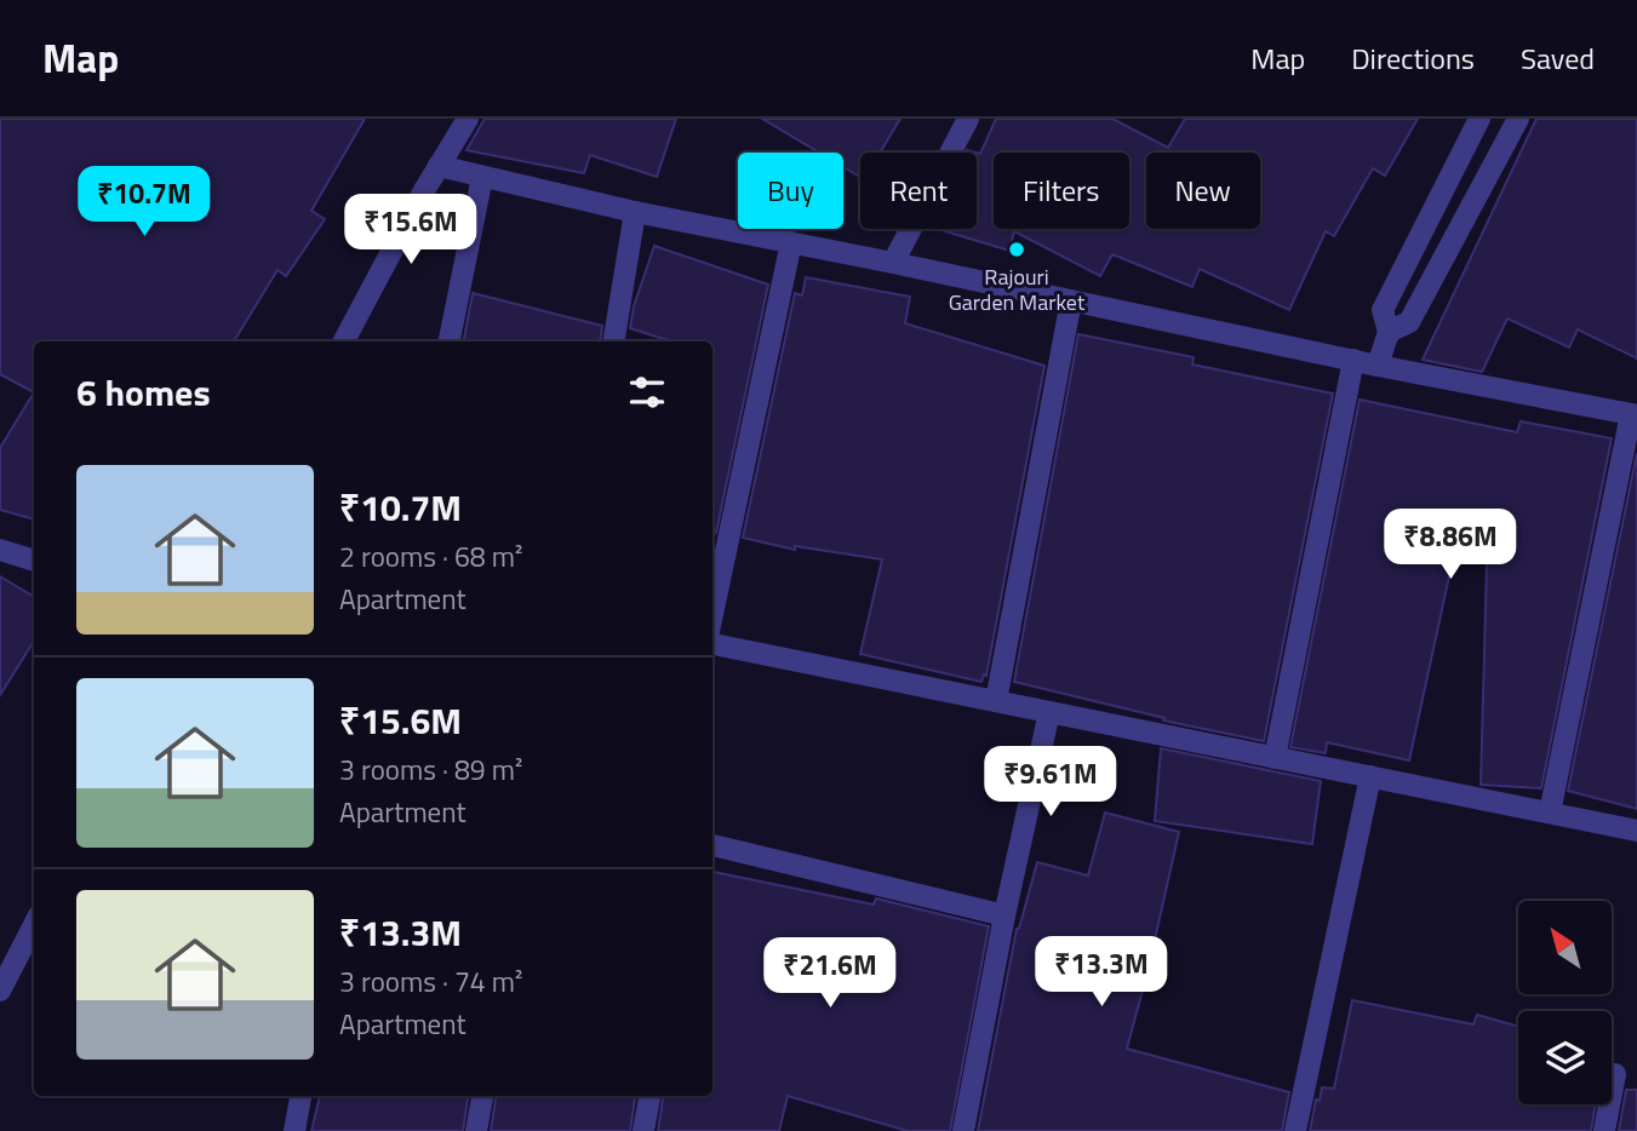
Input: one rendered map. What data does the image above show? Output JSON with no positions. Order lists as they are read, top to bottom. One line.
{"places":["Rajouri Garden Market"],"north":"top left","page":{"header":"Map","nav":["Map","Directions","Saved"],"chip":["Buy","Rent","Filters","New"],"price":["₹10.7M","₹15.6M","₹8.86M","₹9.61M","₹13.3M","₹21.6M"],"heading":"6 homes","list":[{"name":"₹10.7M","note":"2 rooms · 68 m² · Apartment"},{"name":"₹15.6M","note":"3 rooms · 89 m² · Apartment"},{"name":"₹13.3M","note":"3 rooms · 74 m² · Apartment"}]}}
